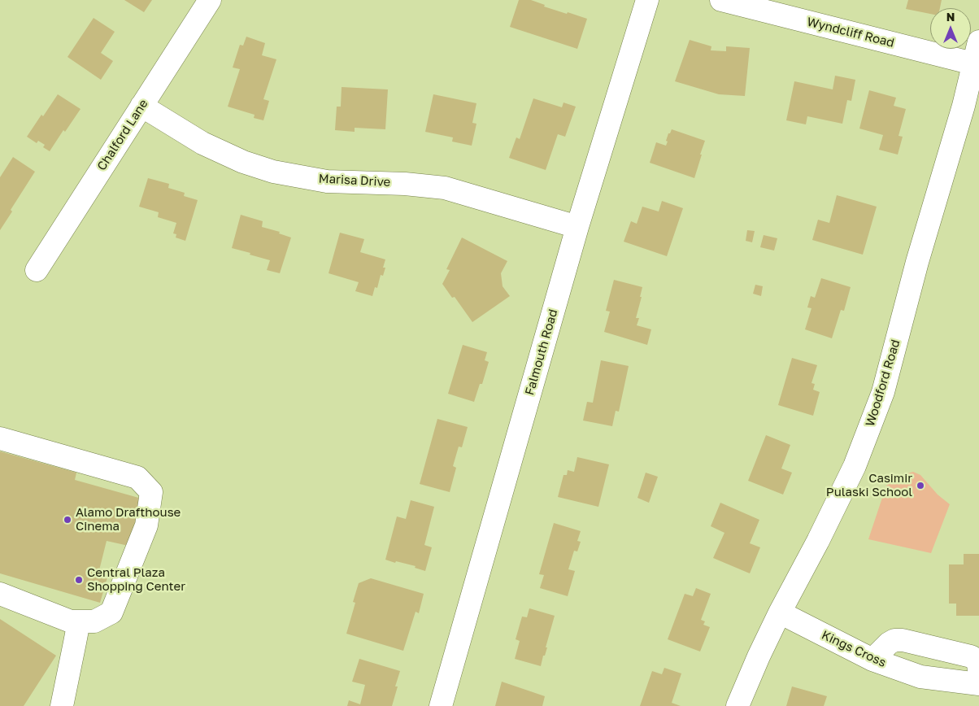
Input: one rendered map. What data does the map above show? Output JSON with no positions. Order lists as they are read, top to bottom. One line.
{"streets":{"street":["Wyndcliff Road","Chalford Lane","Marisa Drive","Falmouth Road","Woodford Road","Kings Cross"]},"crossings":[["Wyndcliff Road","Woodford Road"],["Chalford Lane","Marisa Drive"],["Marisa Drive","Falmouth Road"],["Woodford Road","Kings Cross"]],"places":["Casimir Pulaski School","Alamo Drafthouse Cinema","Central Plaza Shopping Center"],"north":"top"}
